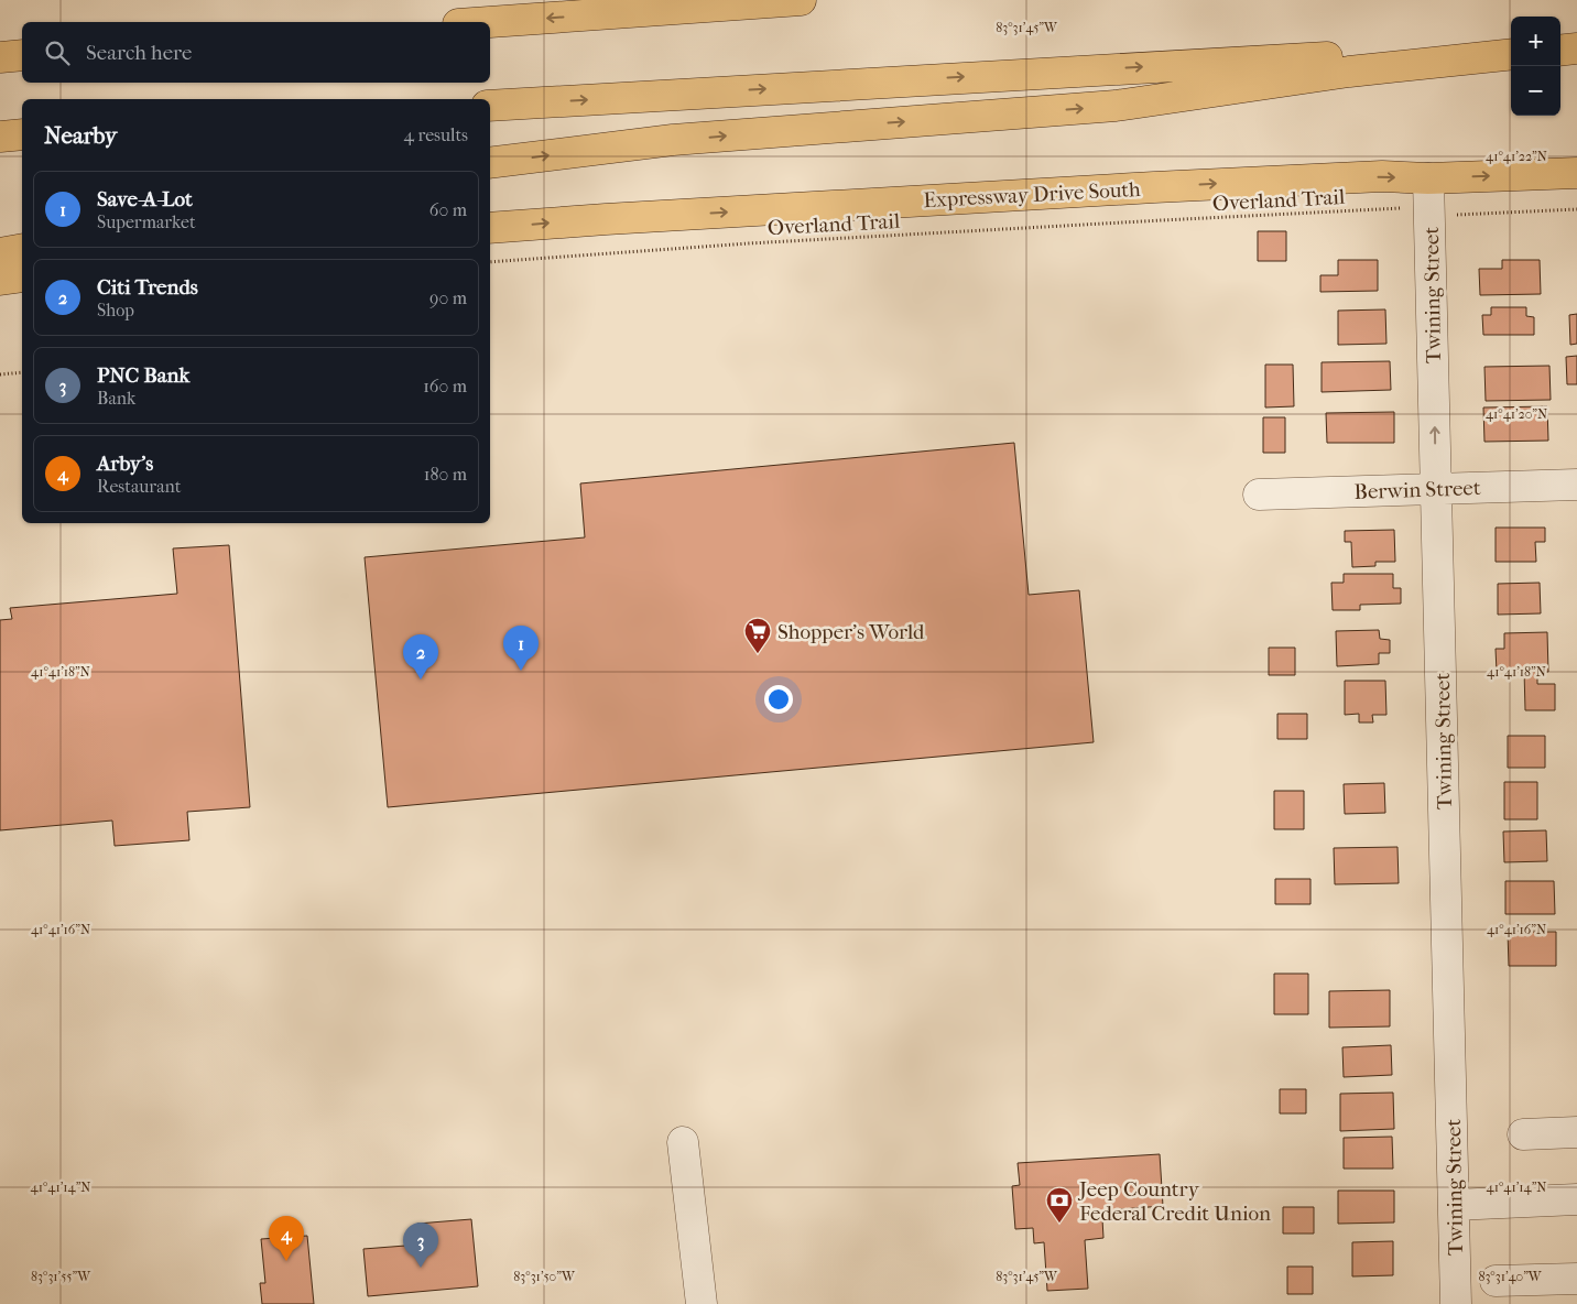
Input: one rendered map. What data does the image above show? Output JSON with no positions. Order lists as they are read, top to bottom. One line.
{"streets":{"main road":["Expressway Drive South"],"street":["Twining Street","Berwin Street"],"path":["Overland Trail"]},"crossings":[["Expressway Drive South","Twining Street"],["Overland Trail","Twining Street"],["Twining Street","Berwin Street"]],"places":{"supermarket":["Shopper's World"],"bank":["Jeep Country Federal Credit Union"]},"page":{"map_buttons":["+","−"],"search":"Search here","heading":["Nearby","4 results"],"list":[{"mark":"1","name":"Save-A-Lot","note":"Supermarket","value":"60 m"},{"mark":"2","name":"Citi Trends","note":"Shop","value":"90 m"},{"mark":"3","name":"PNC Bank","note":"Bank","value":"160 m"},{"mark":"4","name":"Arby's","note":"Restaurant","value":"180 m"}],"pins":["1","2","4","3"]},"coordinates":["83°31'45\"W","41°41'22\"N","41°41'20\"N","41°41'18\"N","41°41'16\"N","41°41'14\"N","83°31'55\"W","83°31'50\"W","83°31'40\"W"]}
